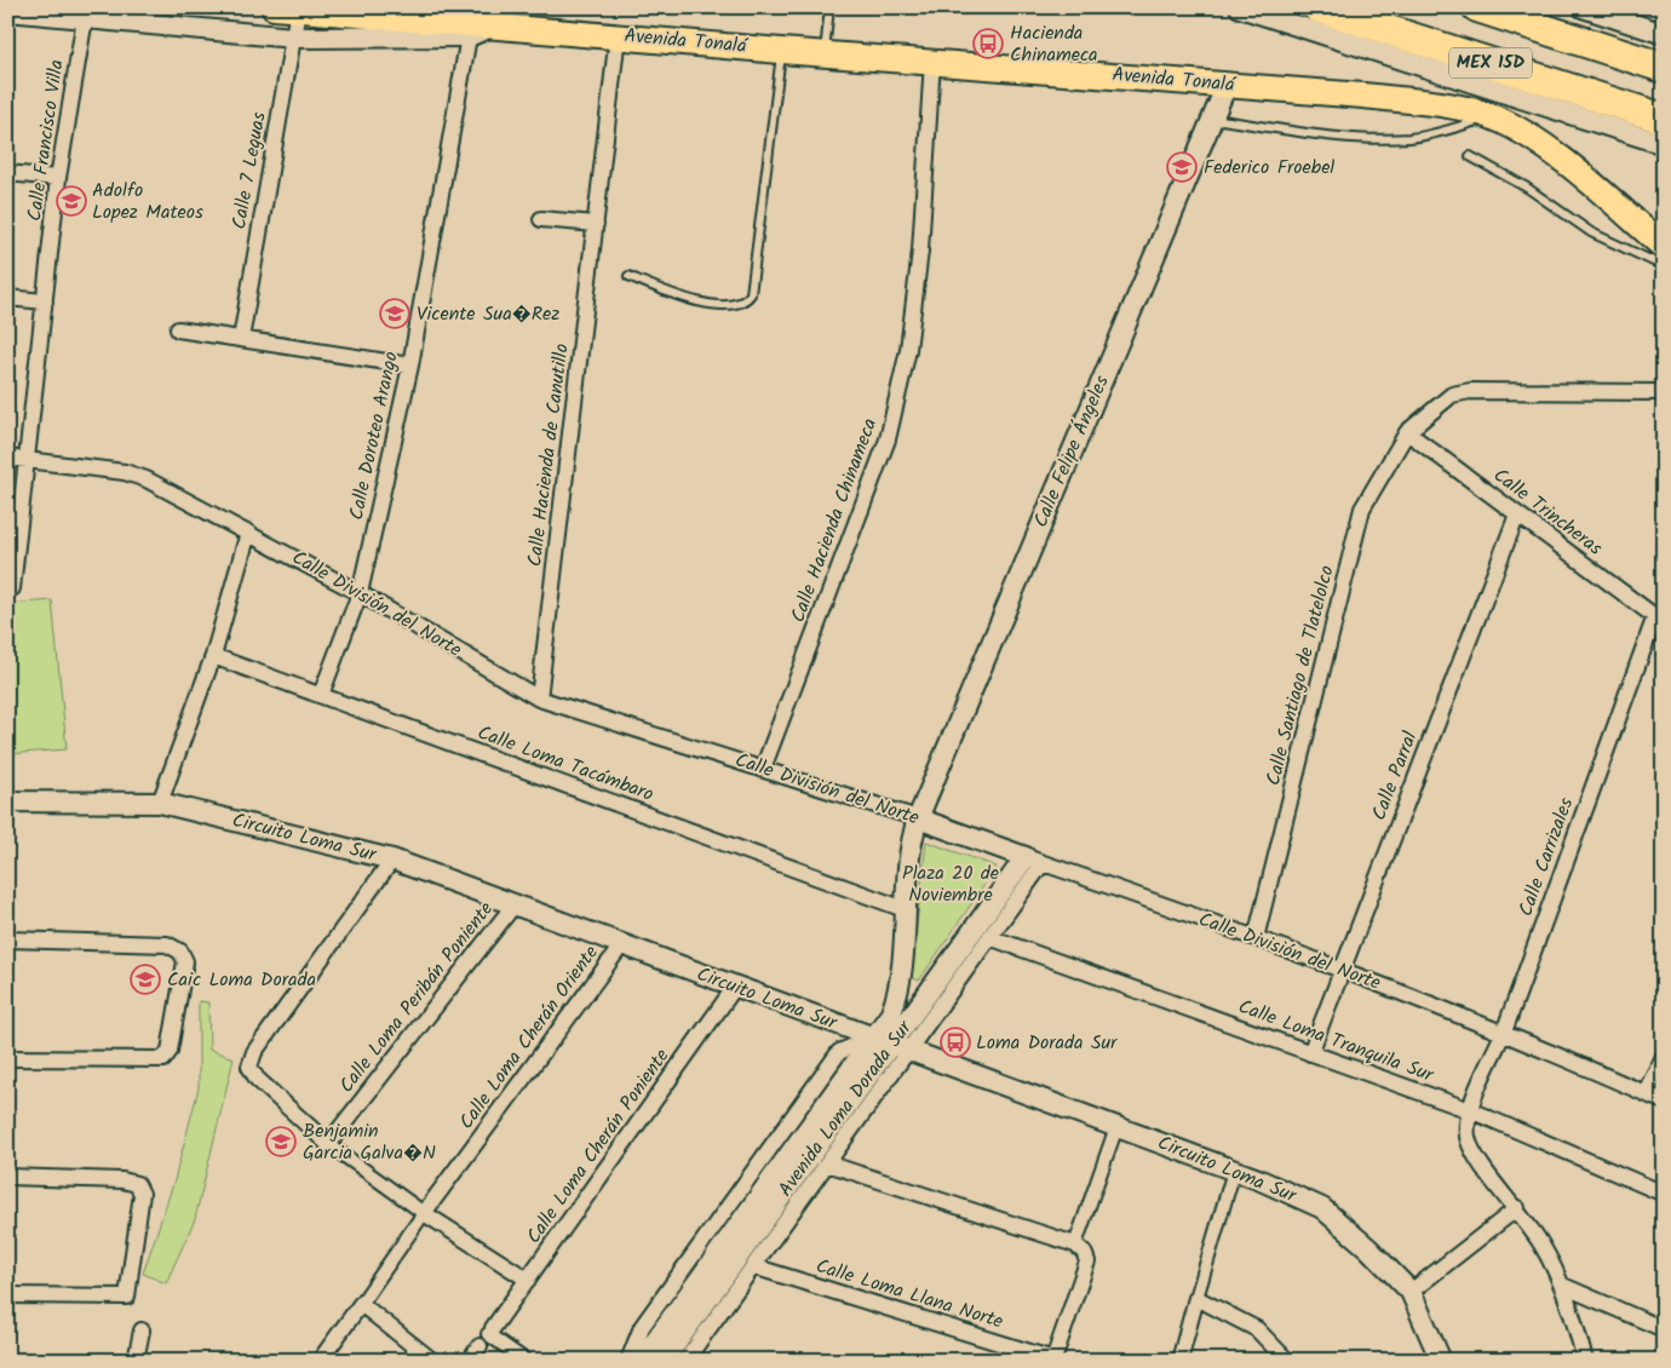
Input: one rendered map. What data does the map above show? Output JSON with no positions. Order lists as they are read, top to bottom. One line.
{"streets":{"highway":["MEX 15D"],"main road":["Avenida Tonalá"],"street":["Calle Francisco Villa","Calle 7 Leguas","Calle Doroteo Arango","Calle Felipe Ángeles","Calle Hacienda de Canutillo","Calle Trincheras","Calle Hacienda Chinameca","Calle División del Norte","Calle Santiago de Tlatelolco","Calle Loma Tacámbaro","Calle Parral","Circuito Loma Sur","Calle Carrizales","Calle Loma Peribán Poniente","Calle Loma Cherán Oriente","Calle Loma Tranquila Sur","Avenida Loma Dorada Sur","Calle Loma Cherán Poniente","Calle Loma Llana Norte"]},"crossings":[["Avenida Tonalá","Calle Francisco Villa"],["Avenida Tonalá","Calle 7 Leguas"],["Avenida Tonalá","Calle Doroteo Arango"],["Avenida Tonalá","Calle Felipe Ángeles"],["Avenida Tonalá","Calle Hacienda de Canutillo"],["Avenida Tonalá","Calle Hacienda Chinameca"],["Calle Francisco Villa","Calle División del Norte"],["Calle Doroteo Arango","Calle División del Norte"],["Calle Doroteo Arango","Calle Loma Tacámbaro"],["Calle Felipe Ángeles","Calle División del Norte"],["Calle Felipe Ángeles","Avenida Loma Dorada Sur"],["Calle Hacienda de Canutillo","Calle División del Norte"],["Calle Trincheras","Calle Santiago de Tlatelolco"],["Calle Trincheras","Calle Parral"],["Calle Trincheras","Calle Carrizales"],["Calle Hacienda Chinameca","Calle División del Norte"],["Calle División del Norte","Calle Santiago de Tlatelolco"],["Calle División del Norte","Calle Parral"],["Calle División del Norte","Calle Carrizales"],["Calle División del Norte","Avenida Loma Dorada Sur"],["Calle Loma Tacámbaro","Avenida Loma Dorada Sur"],["Calle Parral","Calle Loma Tranquila Sur"],["Circuito Loma Sur","Calle Loma Peribán Poniente"],["Circuito Loma Sur","Calle Loma Cherán Oriente"],["Circuito Loma Sur","Avenida Loma Dorada Sur"],["Circuito Loma Sur","Calle Loma Cherán Poniente"],["Calle Carrizales","Calle Loma Tranquila Sur"],["Calle Loma Tranquila Sur","Avenida Loma Dorada Sur"],["Avenida Loma Dorada Sur","Calle Loma Llana Norte"]],"parks":["Plaza 20 de Noviembre"],"places":{"bus stop":["Hacienda Chinameca","Loma Dorada Sur"],"school or university":["Federico Froebel","Adolfo Lopez Mateos","Vicente Sua�Rez","Caic Loma Dorada","Benjamin Garcia Galva�N"]}}
